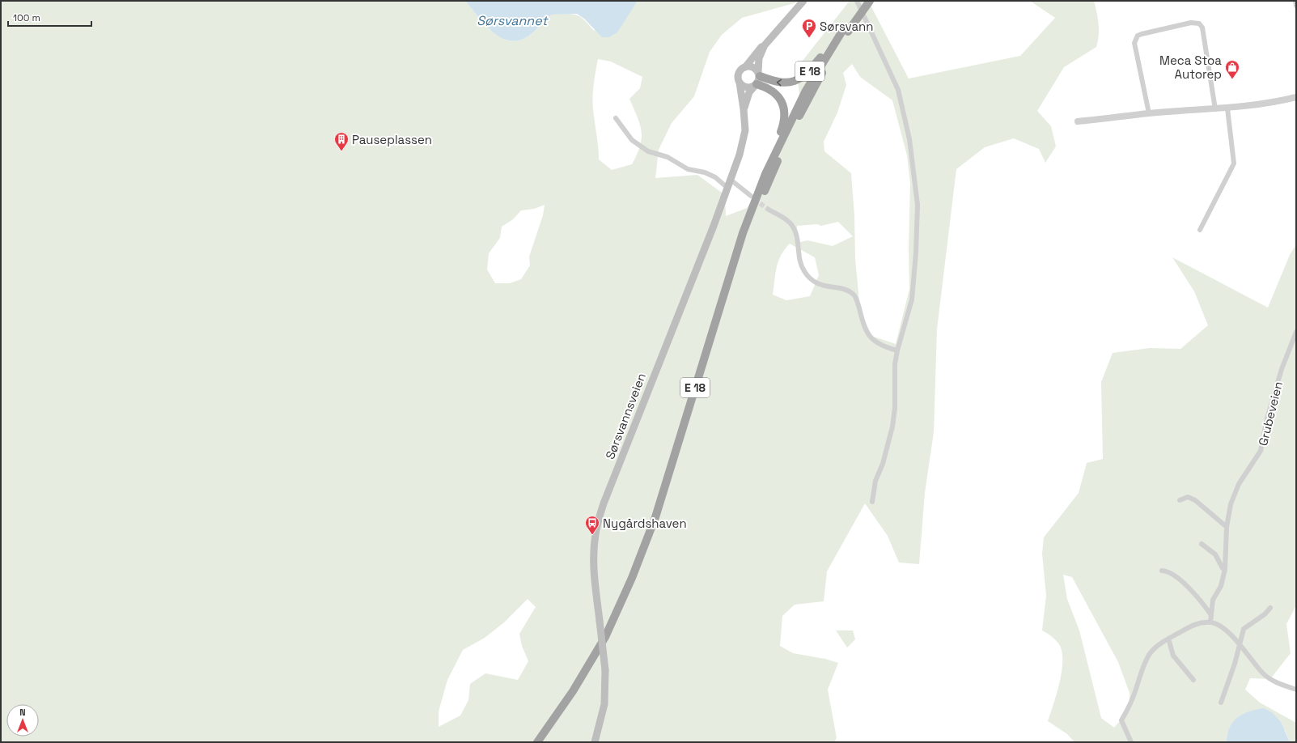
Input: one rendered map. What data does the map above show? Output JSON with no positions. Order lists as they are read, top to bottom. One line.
{"streets":{"highway":["E 18"],"main road":["Sørsvannsveien"],"street":["Grubeveien"]},"crossings":[["E 18","Sørsvannsveien"]],"water":["Sørsvannet"],"places":{"parking":["Sørsvann"],"shop":["Meca Stoa Autorep"],"building":["Pauseplassen"],"bus stop":["Nygårdshaven"]},"scale_bar":"100 m","north":"top"}
